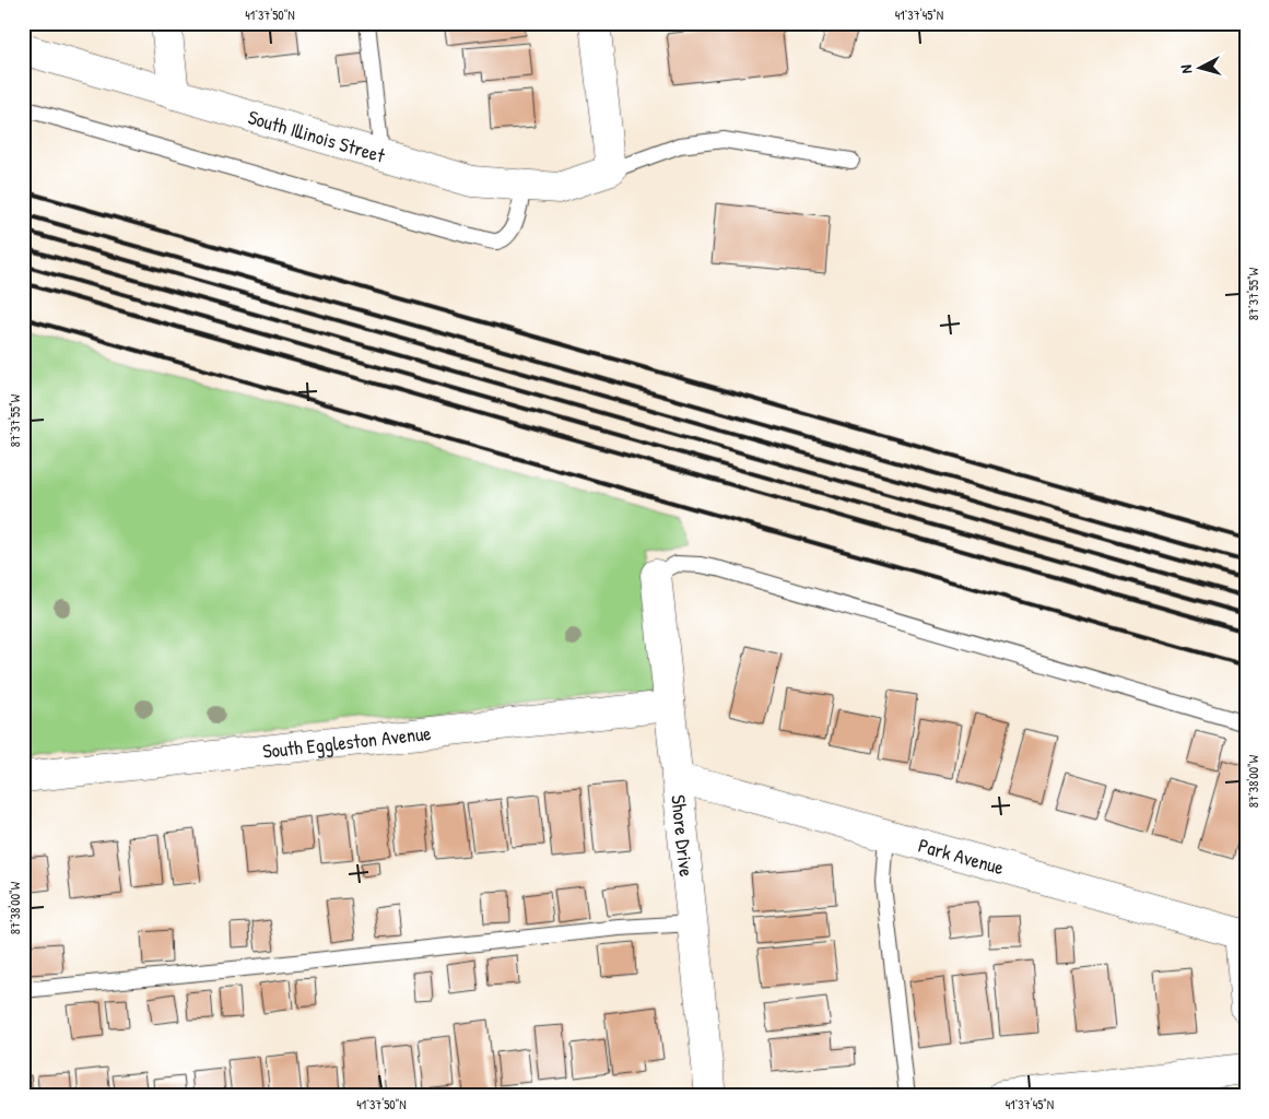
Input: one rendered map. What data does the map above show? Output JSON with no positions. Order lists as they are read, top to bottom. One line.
{"streets":{"street":["South Illinois Street","South Eggleston Avenue","Shore Drive","Park Avenue"]},"crossings":[["South Eggleston Avenue","Shore Drive"],["Shore Drive","Park Avenue"]],"north":"left","coordinates":["41°37'50\"N","41°37'45\"N","87°37'55\"W","87°38'00\"W"]}
